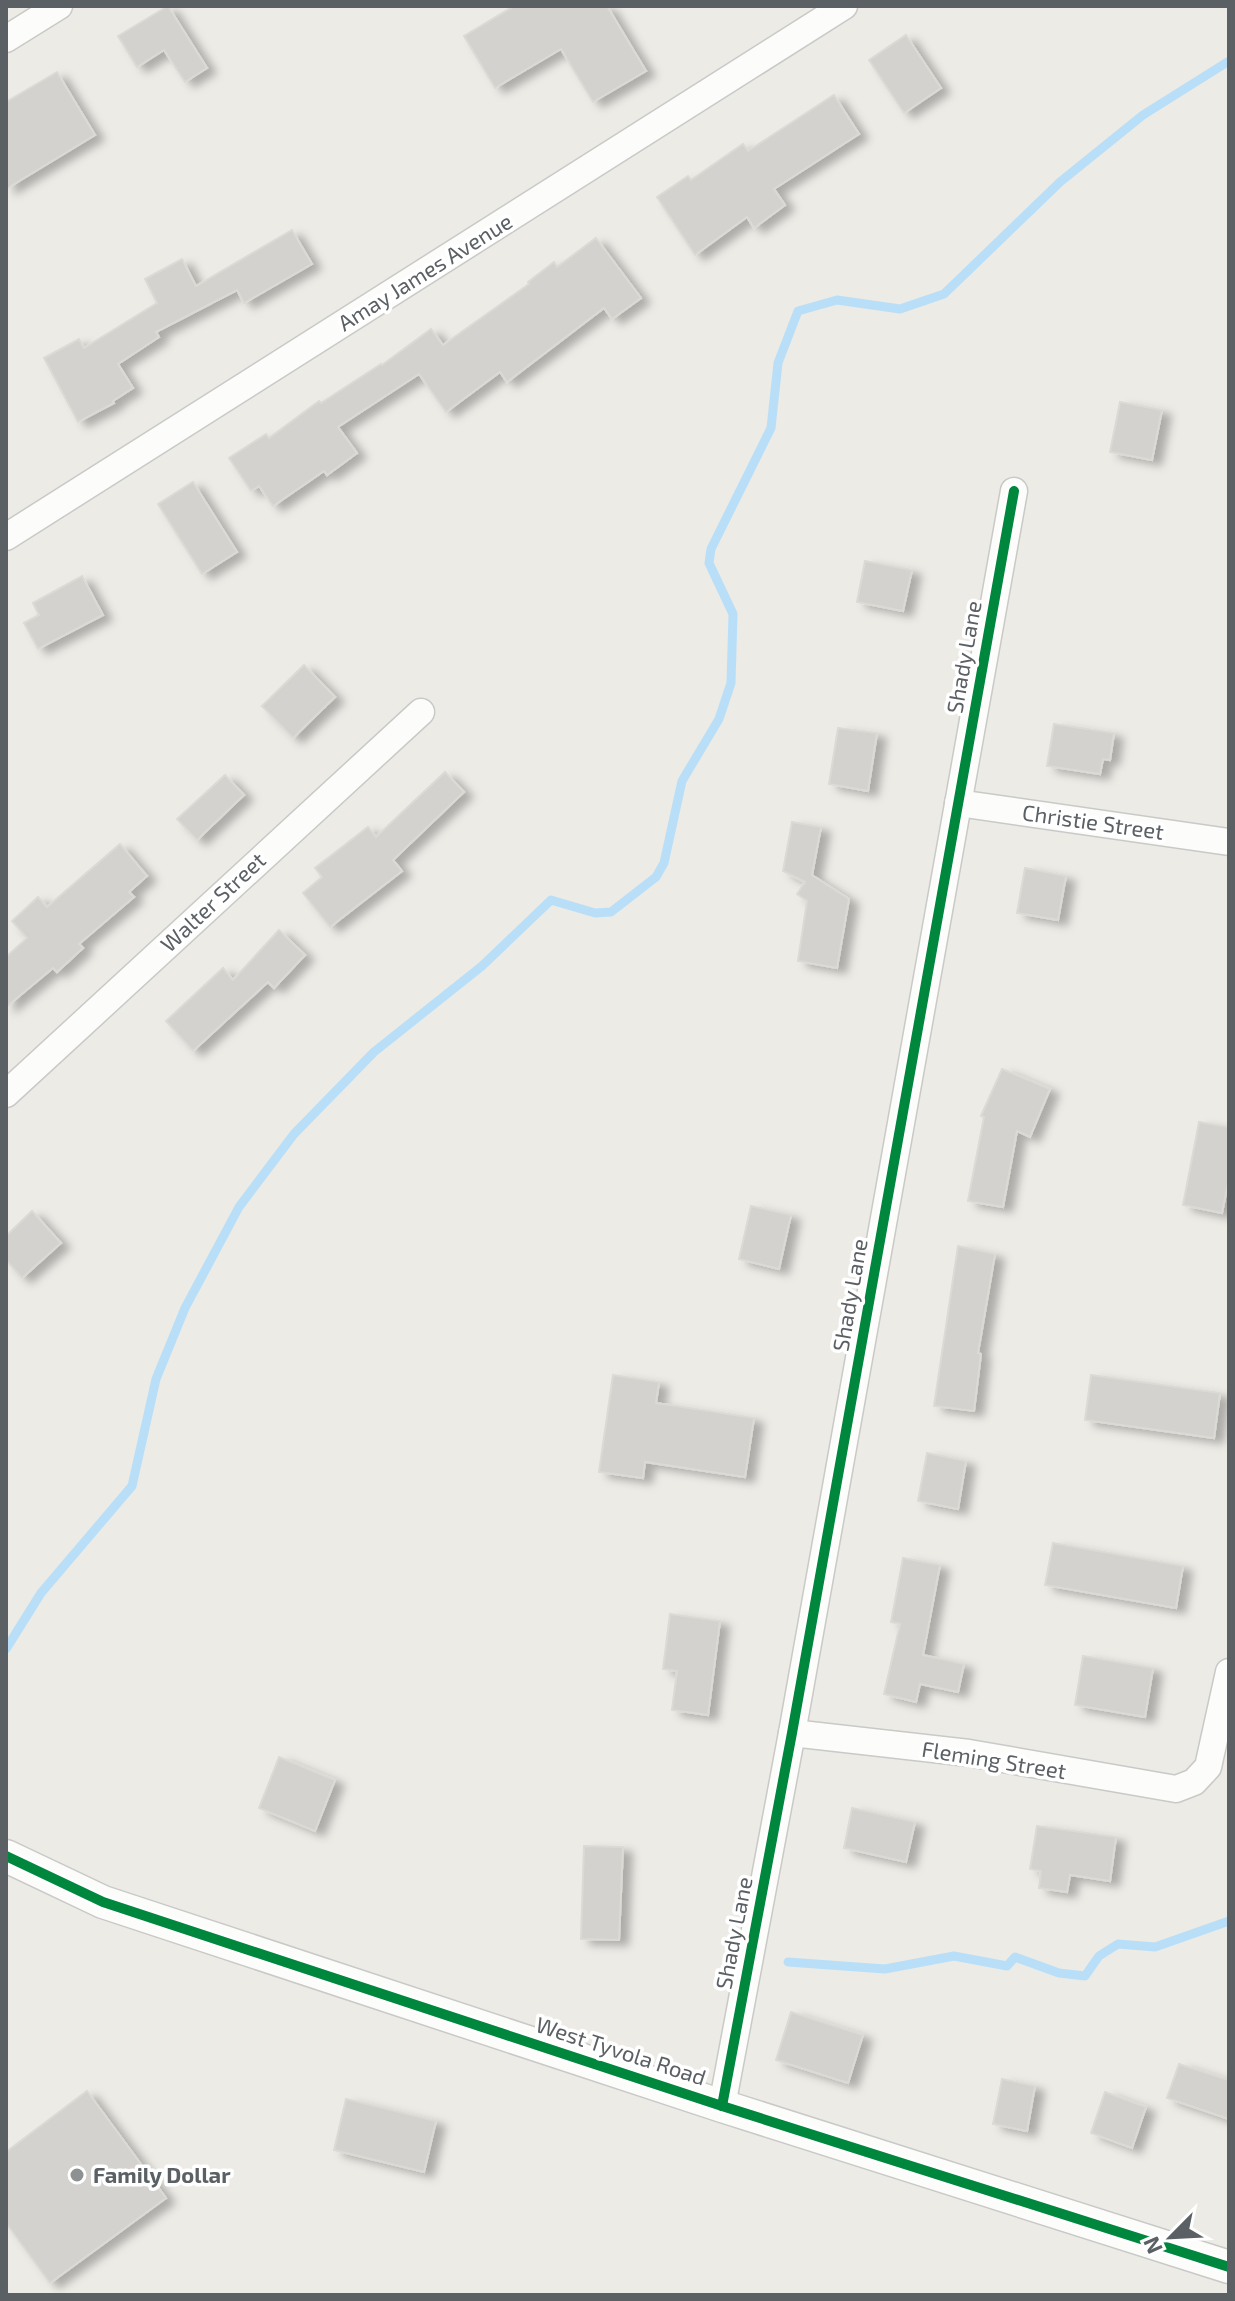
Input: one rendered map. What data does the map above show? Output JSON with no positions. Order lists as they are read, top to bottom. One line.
{"streets":{"street":["Amay James Avenue","Shady Lane","Christie Street","Walter Street","Fleming Street","West Tyvola Road"]},"crossings":[["Shady Lane","Christie Street"],["Shady Lane","Fleming Street"],["Shady Lane","West Tyvola Road"]],"places":["Family Dollar"],"north":"bottom left"}
